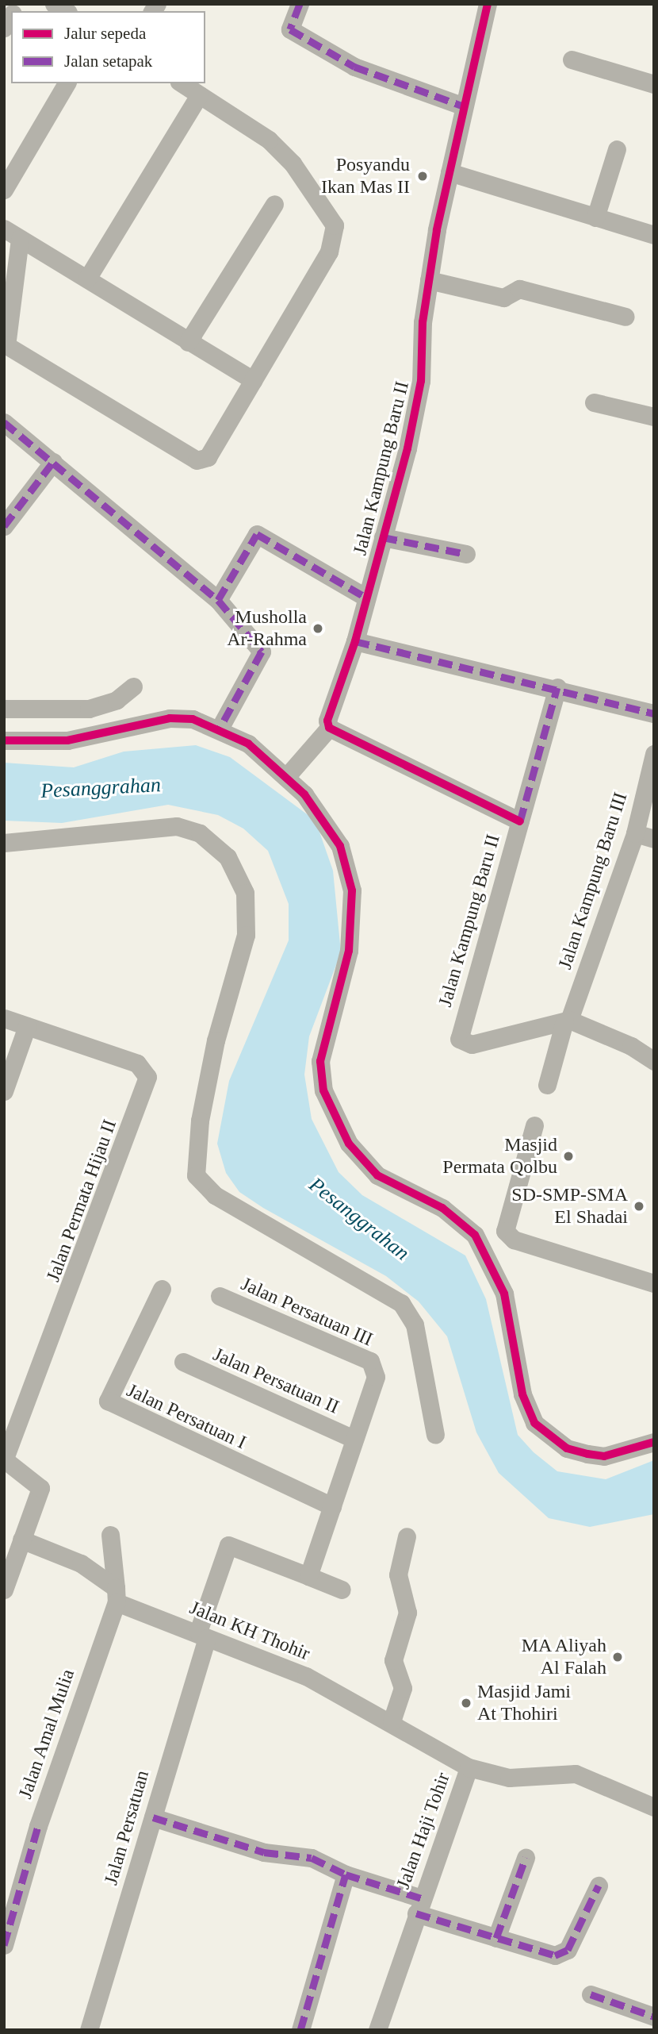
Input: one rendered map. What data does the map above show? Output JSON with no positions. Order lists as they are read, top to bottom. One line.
{"streets":{"street":["Jalan Kampung Baru II","Jalan Kampung Baru III","Jalan Permata Hijau II","Jalan Persatuan III","Jalan Persatuan II","Jalan Persatuan I","Jalan KH Thohir","Jalan Amal Mulia","Jalan Persatuan","Jalan Haji Tohir"]},"crossings":[["Jalan Kampung Baru II","Jalan Kampung Baru III"],["Jalan Persatuan III","Jalan Persatuan II"],["Jalan KH Thohir","Jalan Amal Mulia"],["Jalan KH Thohir","Jalan Persatuan"],["Jalan KH Thohir","Jalan Haji Tohir"]],"water":["Pesanggrahan"],"places":["Posyandu Ikan Mas II","Musholla Ar-Rahma","Masjid Permata Qolbu","SD-SMP-SMA El Shadai","MA Aliyah Al Falah","Masjid Jami At Thohiri"],"legend":["Jalur sepeda","Jalan setapak"]}
